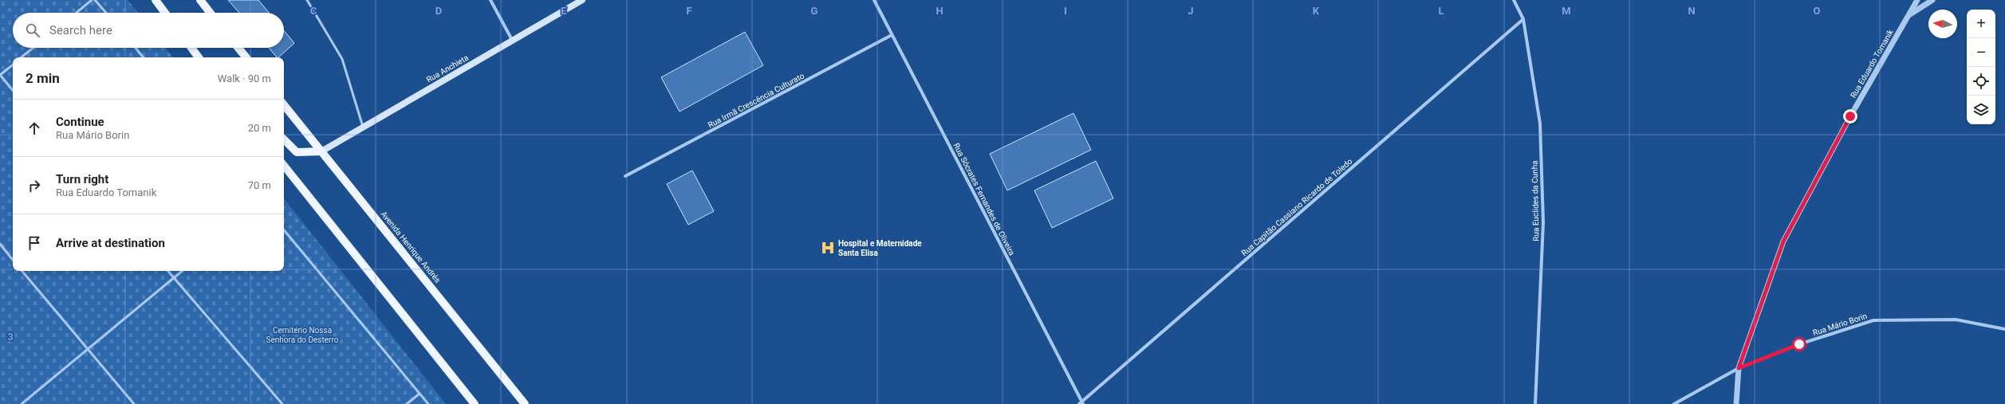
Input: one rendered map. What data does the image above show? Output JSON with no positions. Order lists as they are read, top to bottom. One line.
{"streets":{"main road":["Rua Anchieta","Avenida Henrique Andrés"],"street":["Rua Eduardo Tomanik","Rua Irmã Crescência Culturato","Rua Sócrates Fernandes de Oliveira","Rua Euclides da Cunha","Rua Capitão Cassiano Ricardo de Toledo","Rua Mário Borin"]},"crossings":[["Rua Eduardo Tomanik","Rua Mário Borin"],["Rua Anchieta","Avenida Henrique Andrés"],["Rua Irmã Crescência Culturato","Rua Sócrates Fernandes de Oliveira"],["Rua Sócrates Fernandes de Oliveira","Rua Capitão Cassiano Ricardo de Toledo"],["Rua Euclides da Cunha","Rua Capitão Cassiano Ricardo de Toledo"]],"parks":["Cemitério Nossa Senhora do Desterro"],"places":{"hospital":["Hospital e Maternidade Santa Elisa"]},"north":"left","page":{"map_buttons":["+","−"],"search":"Search here","heading":["2 min","Walk · 90 m"],"list":[["Continue","Rua Mário Borin","20 m"],["Turn right","Rua Eduardo Tomanik","70 m"],"Arrive at destination"]},"grid":{"columns":["C","D","E","F","G","H","I","J","K","L","M","N","O"],"rows":["3"]}}
